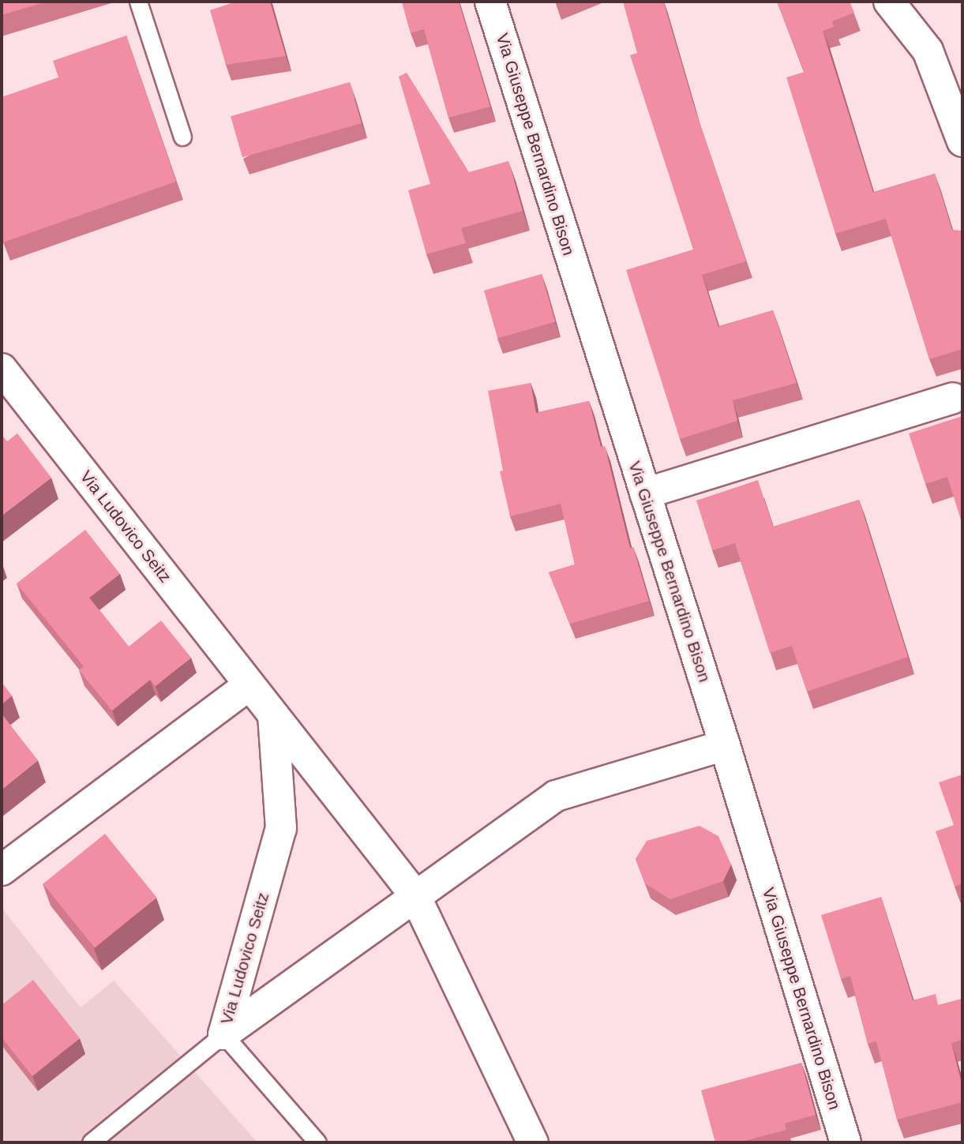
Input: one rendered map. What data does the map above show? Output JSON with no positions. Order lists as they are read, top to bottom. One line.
{"streets":{"street":["Via Giuseppe Bernardino Bison","Via Ludovico Seitz"]},"crossings":[["Via Giuseppe Bernardino Bison","Via Ludovico Seitz"]]}
